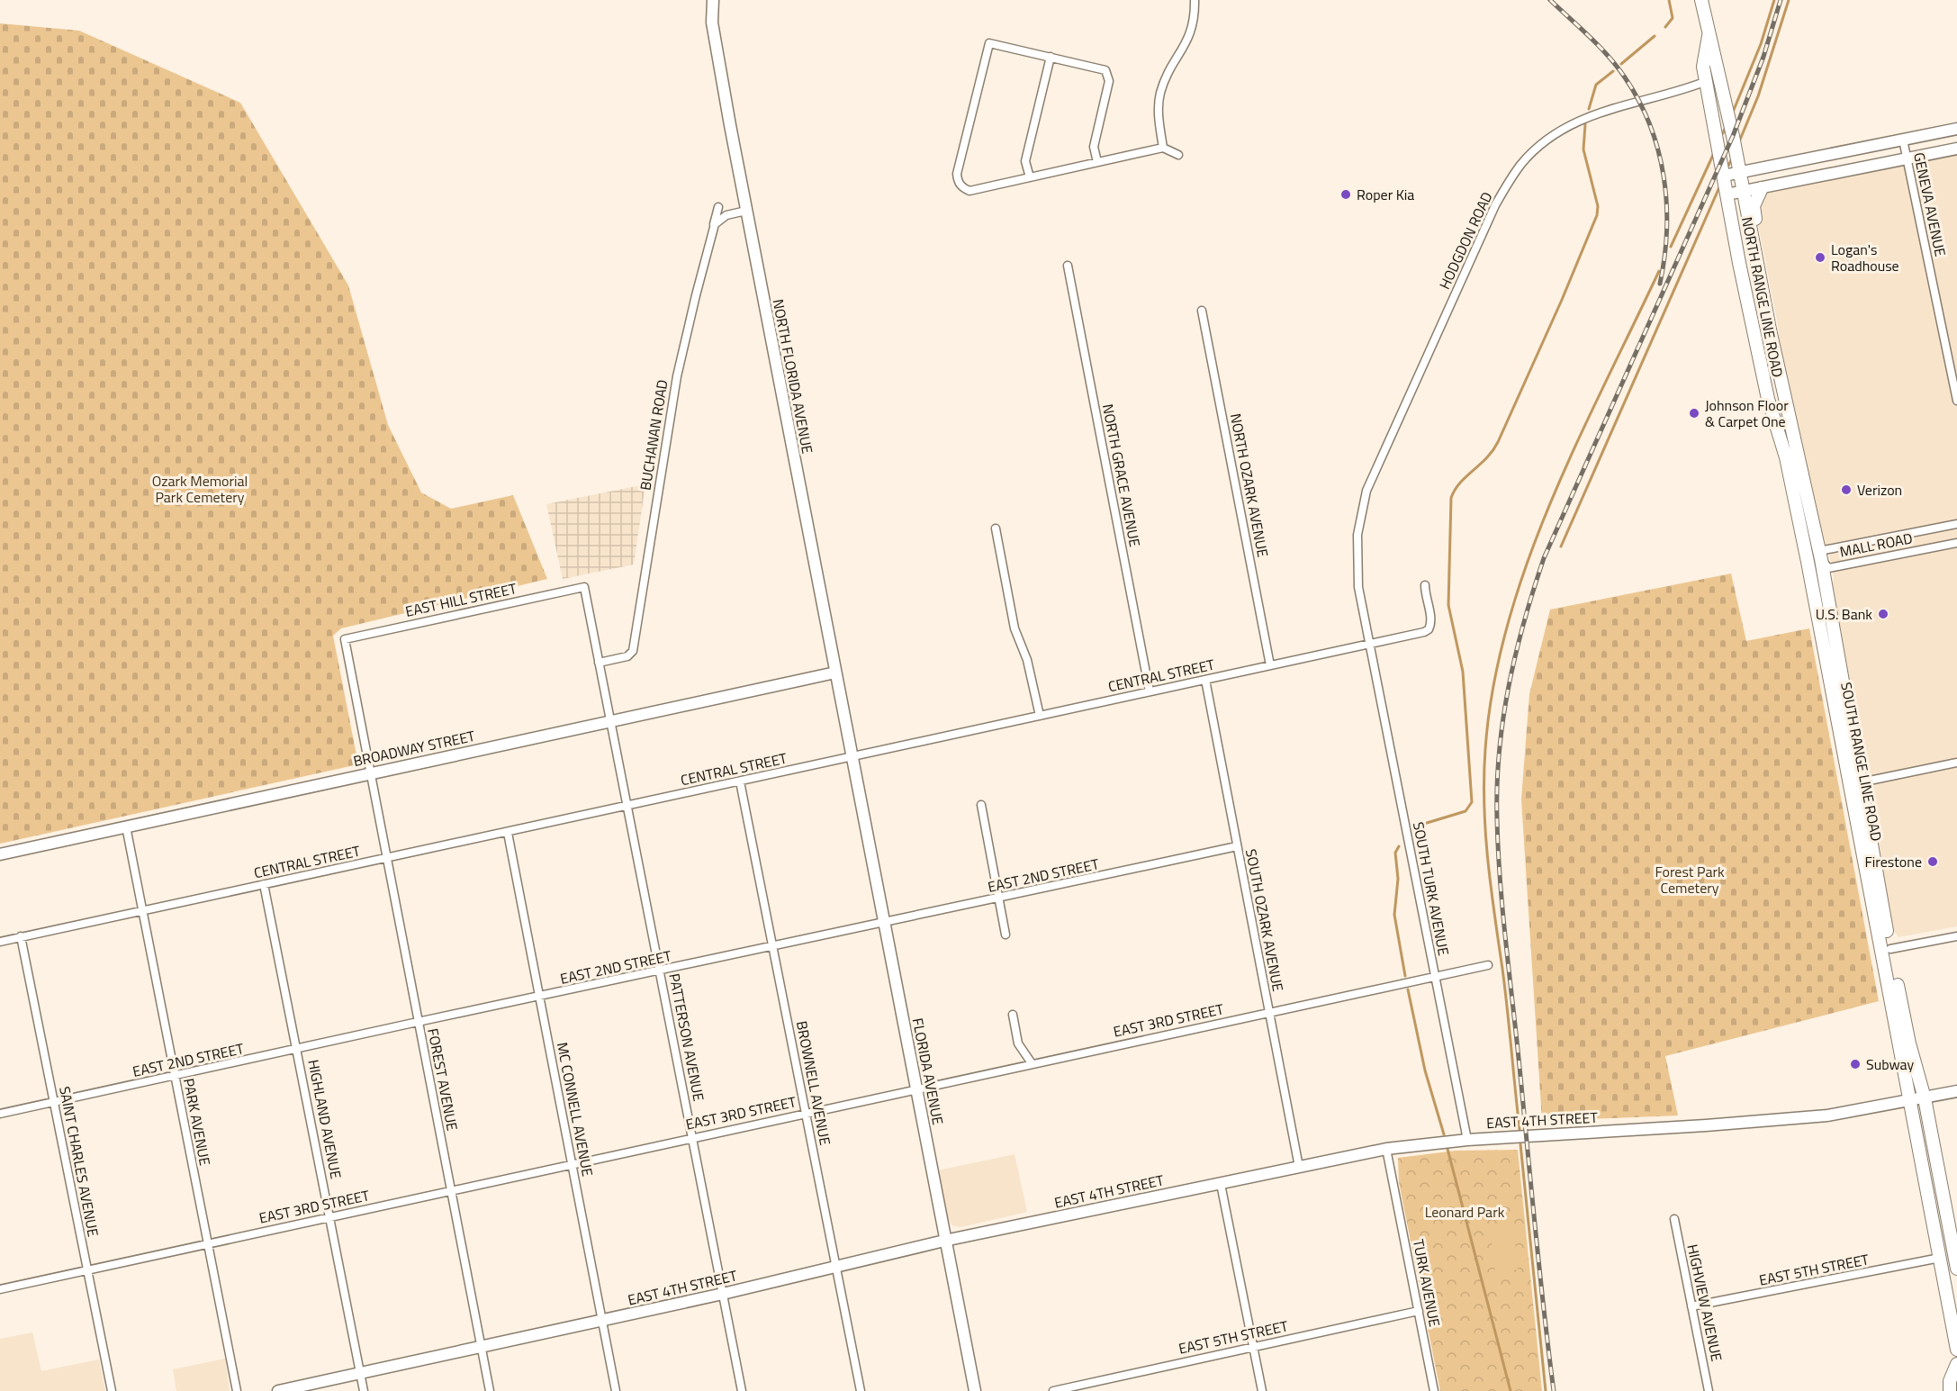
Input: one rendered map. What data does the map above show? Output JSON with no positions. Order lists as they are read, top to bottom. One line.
{"streets":{"main road":["NORTH RANGE LINE ROAD","SOUTH RANGE LINE ROAD"],"street":["GENEVA AVENUE","HODGDON ROAD","NORTH FLORIDA AVENUE","BUCHANAN ROAD","NORTH GRACE AVENUE","NORTH OZARK AVENUE","MALL ROAD","EAST HILL STREET","CENTRAL STREET","BROADWAY STREET","EAST 2ND STREET","SOUTH TURK AVENUE","SOUTH OZARK AVENUE","EAST 3RD STREET","PATTERSON AVENUE","FLORIDA AVENUE","FOREST AVENUE","BROWNELL AVENUE","MC CONNELL AVENUE","HIGHLAND AVENUE","EAST 4TH STREET","PARK AVENUE","SAINT CHARLES AVENUE","EAST 5TH STREET","TURK AVENUE","HIGHVIEW AVENUE"]},"crossings":[["HODGDON ROAD","NORTH RANGE LINE ROAD"],["HODGDON ROAD","CENTRAL STREET"],["HODGDON ROAD","SOUTH TURK AVENUE"],["NORTH RANGE LINE ROAD","MALL ROAD"],["NORTH RANGE LINE ROAD","SOUTH RANGE LINE ROAD"],["NORTH FLORIDA AVENUE","CENTRAL STREET"],["NORTH FLORIDA AVENUE","BROADWAY STREET"],["NORTH FLORIDA AVENUE","FLORIDA AVENUE"],["BUCHANAN ROAD","PATTERSON AVENUE"],["NORTH GRACE AVENUE","CENTRAL STREET"],["NORTH OZARK AVENUE","CENTRAL STREET"],["MALL ROAD","SOUTH RANGE LINE ROAD"],["EAST HILL STREET","PATTERSON AVENUE"],["EAST HILL STREET","FOREST AVENUE"],["CENTRAL STREET","SOUTH TURK AVENUE"],["CENTRAL STREET","SOUTH OZARK AVENUE"],["CENTRAL STREET","PATTERSON AVENUE"],["CENTRAL STREET","FLORIDA AVENUE"],["CENTRAL STREET","FOREST AVENUE"],["CENTRAL STREET","BROWNELL AVENUE"],["CENTRAL STREET","MC CONNELL AVENUE"],["CENTRAL STREET","HIGHLAND AVENUE"],["CENTRAL STREET","PARK AVENUE"],["CENTRAL STREET","SAINT CHARLES AVENUE"],["BROADWAY STREET","PATTERSON AVENUE"],["BROADWAY STREET","FOREST AVENUE"],["BROADWAY STREET","PARK AVENUE"],["SOUTH RANGE LINE ROAD","EAST 4TH STREET"],["SOUTH RANGE LINE ROAD","EAST 5TH STREET"],["EAST 2ND STREET","SOUTH OZARK AVENUE"],["EAST 2ND STREET","PATTERSON AVENUE"],["EAST 2ND STREET","FLORIDA AVENUE"],["EAST 2ND STREET","FOREST AVENUE"],["EAST 2ND STREET","BROWNELL AVENUE"],["EAST 2ND STREET","MC CONNELL AVENUE"],["EAST 2ND STREET","HIGHLAND AVENUE"],["EAST 2ND STREET","PARK AVENUE"],["EAST 2ND STREET","SAINT CHARLES AVENUE"],["SOUTH TURK AVENUE","EAST 3RD STREET"],["SOUTH TURK AVENUE","EAST 4TH STREET"],["SOUTH OZARK AVENUE","EAST 3RD STREET"],["SOUTH OZARK AVENUE","EAST 4TH STREET"],["EAST 3RD STREET","PATTERSON AVENUE"],["EAST 3RD STREET","FLORIDA AVENUE"],["EAST 3RD STREET","FOREST AVENUE"],["EAST 3RD STREET","BROWNELL AVENUE"],["EAST 3RD STREET","MC CONNELL AVENUE"],["EAST 3RD STREET","HIGHLAND AVENUE"],["EAST 3RD STREET","PARK AVENUE"],["EAST 3RD STREET","SAINT CHARLES AVENUE"],["PATTERSON AVENUE","EAST 4TH STREET"],["FLORIDA AVENUE","EAST 4TH STREET"],["FOREST AVENUE","EAST 4TH STREET"],["BROWNELL AVENUE","EAST 4TH STREET"],["MC CONNELL AVENUE","EAST 4TH STREET"],["HIGHLAND AVENUE","EAST 4TH STREET"],["EAST 4TH STREET","TURK AVENUE"],["EAST 5TH STREET","TURK AVENUE"],["EAST 5TH STREET","HIGHVIEW AVENUE"]],"parks":["Ozark Memorial Park Cemetery","Forest Park Cemetery","Leonard Park"],"places":["Roper Kia","Logan's Roadhouse","Johnson Floor & Carpet One","Verizon","U.S. Bank","Firestone","Subway"]}
